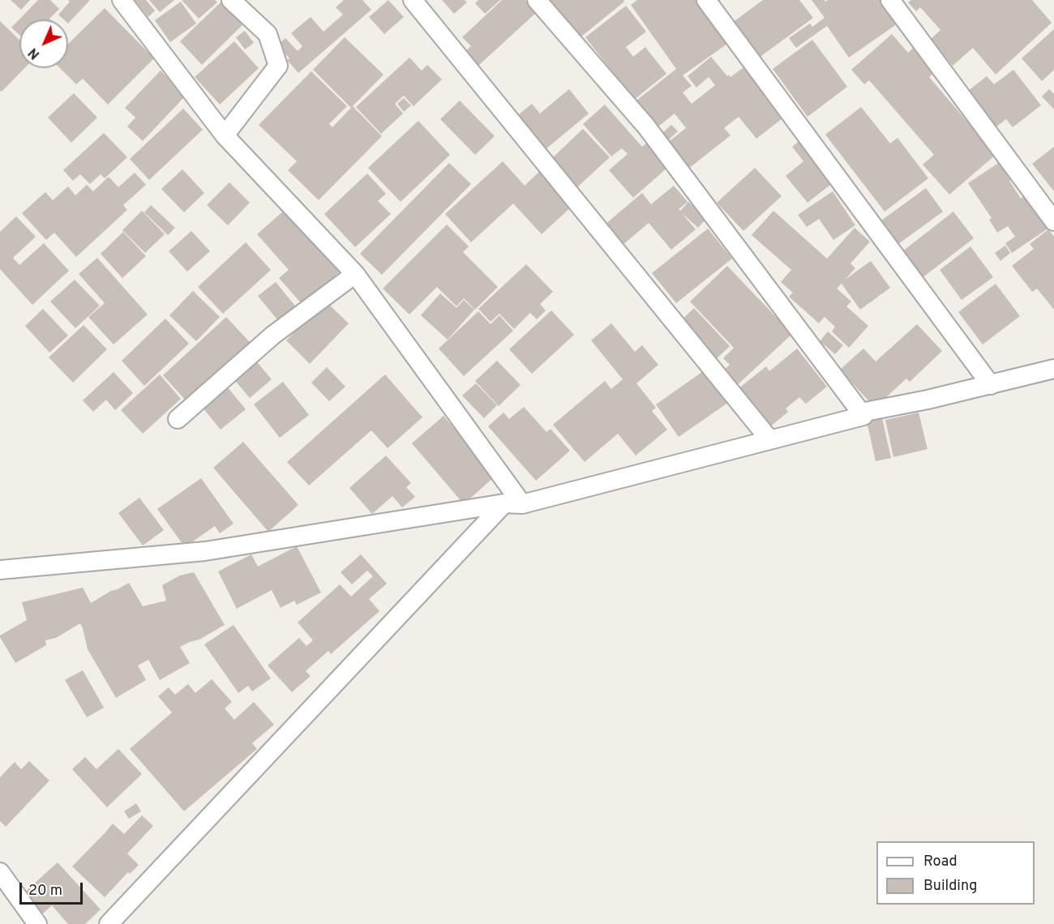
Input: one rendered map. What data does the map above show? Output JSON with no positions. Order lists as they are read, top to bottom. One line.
{"legend":["Road","Building"],"scale_bar":"20 m","north":"bottom left"}
